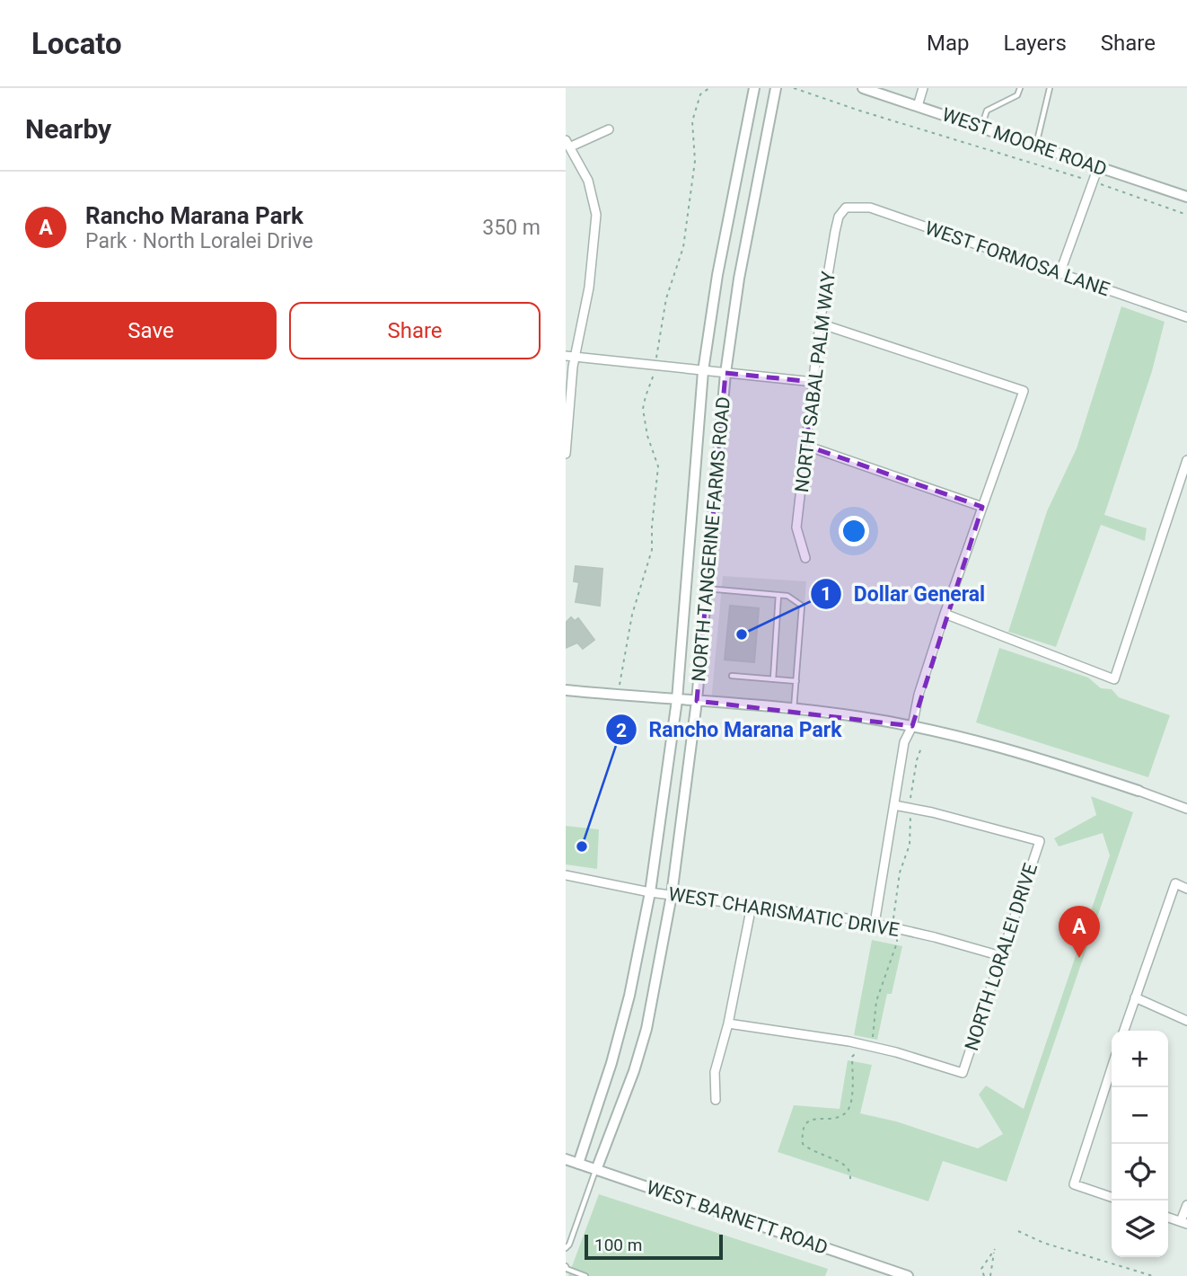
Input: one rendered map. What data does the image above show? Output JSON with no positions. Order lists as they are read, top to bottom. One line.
{"streets":{"street":["WEST MOORE ROAD","WEST FORMOSA LANE","NORTH SABAL PALM WAY","NORTH TANGERINE FARMS ROAD","WEST CHARISMATIC DRIVE","NORTH LORALEI DRIVE","WEST BARNETT ROAD"]},"crossings":[["WEST FORMOSA LANE","NORTH SABAL PALM WAY"],["NORTH TANGERINE FARMS ROAD","WEST CHARISMATIC DRIVE"],["NORTH TANGERINE FARMS ROAD","WEST BARNETT ROAD"],["WEST CHARISMATIC DRIVE","NORTH LORALEI DRIVE"]],"places":["Dollar General","Rancho Marana Park"],"scale_bar":"100 m","page":{"header":"Locato","nav":["Map","Layers","Share"],"heading":"Nearby","list":[{"mark":"A","name":"Rancho Marana Park","note":"Park · North Loralei Drive","value":"350 m"}],"buttons":["Save","Share"],"pins":"A","map_buttons":["+","−"],"scale":"100 m"}}
